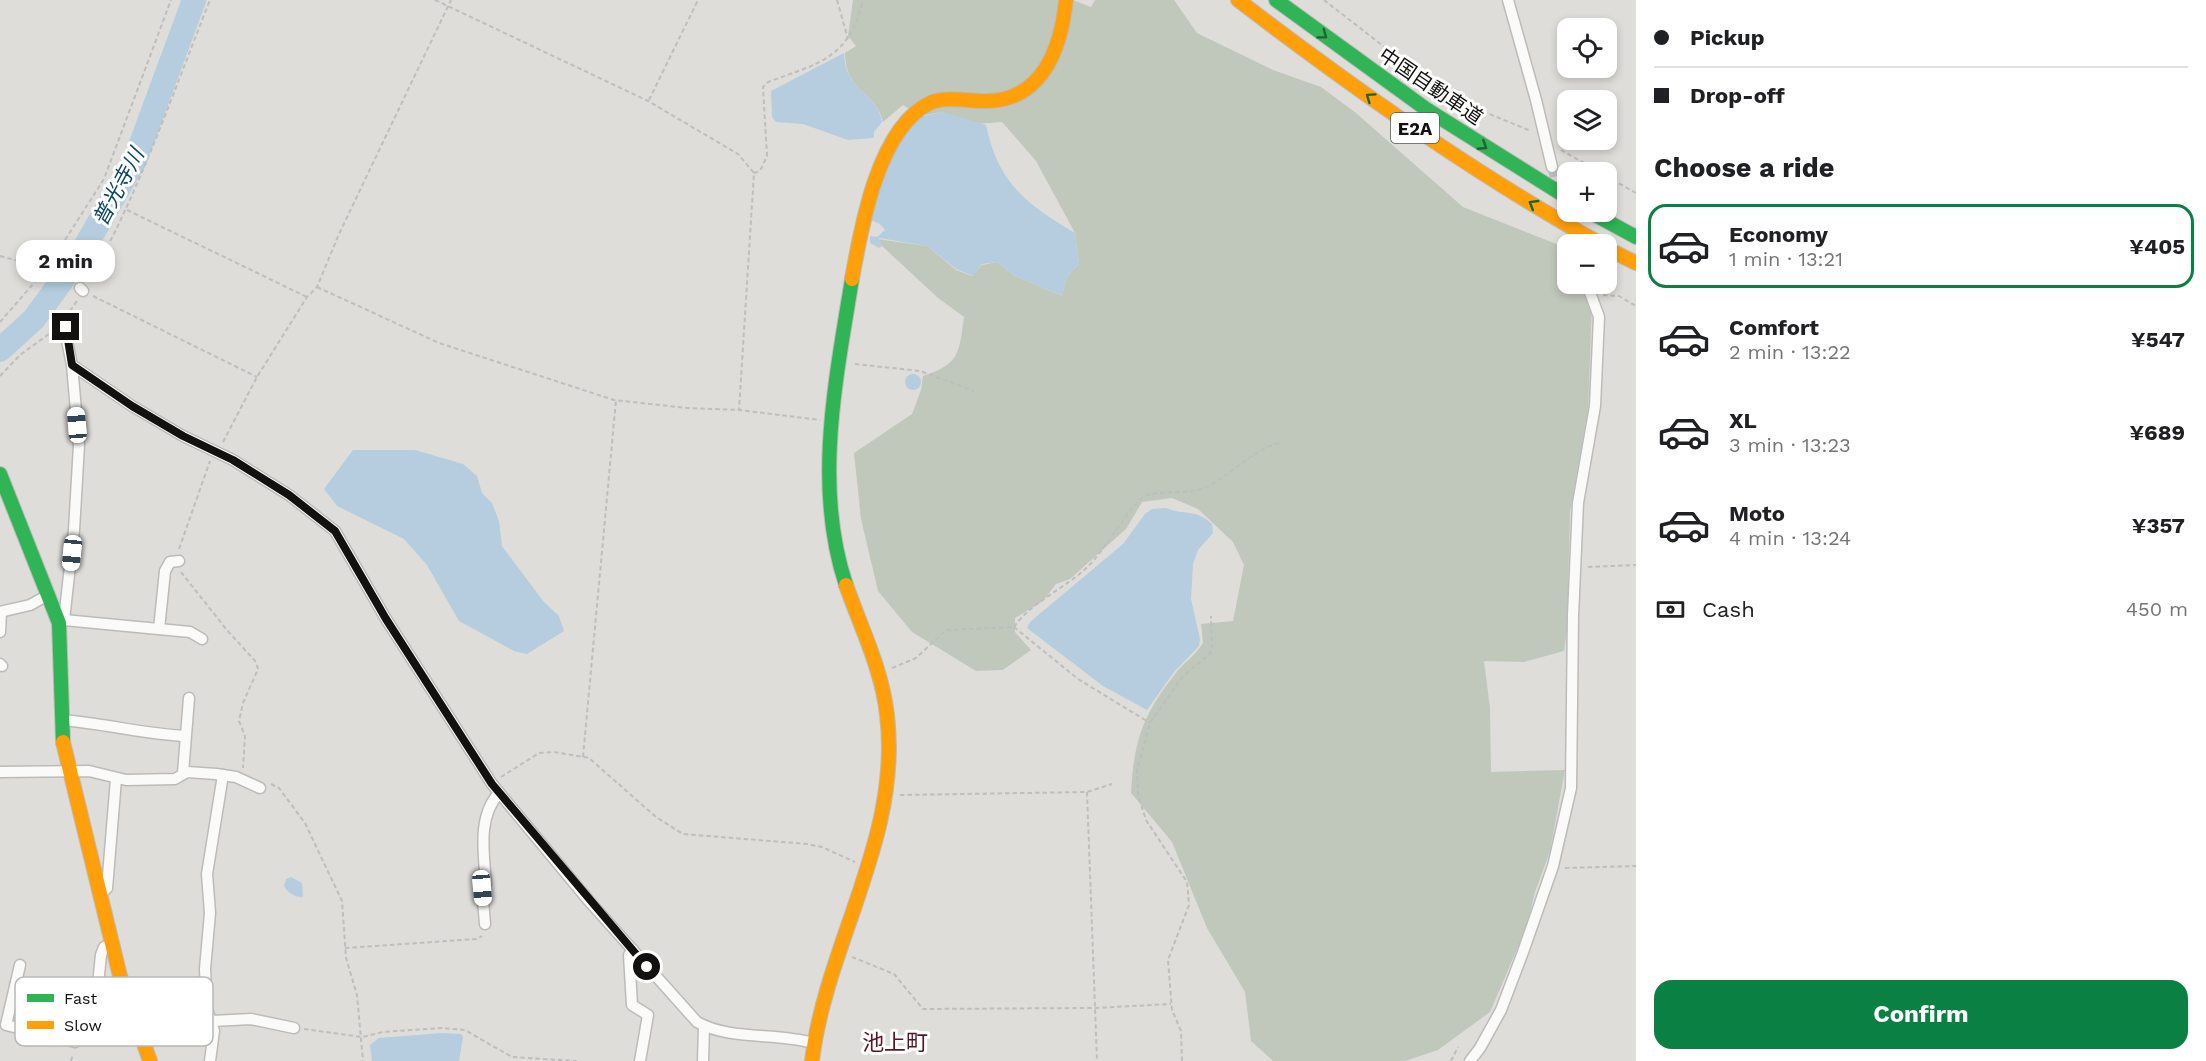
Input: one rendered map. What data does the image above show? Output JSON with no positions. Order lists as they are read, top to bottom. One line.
{"streets":{"main road":["中国自動車道","E2A"]},"districts":["池上町"],"water":["普光寺川"],"legend":["Fast","Slow"],"page":{"banner":["Pickup","Drop-off"],"map_buttons":["+","−"],"heading":"Choose a ride","list":[{"name":"Economy","note":"1 min · 13:21","value":"¥405"},{"name":"Comfort","note":"2 min · 13:22","value":"¥547"},{"name":"XL","note":"3 min · 13:23","value":"¥689"},{"name":"Moto","note":"4 min · 13:24","value":"¥357"}],"bubble":"2 min","pay":["Cash","450 m"],"buttons":"Confirm"}}
